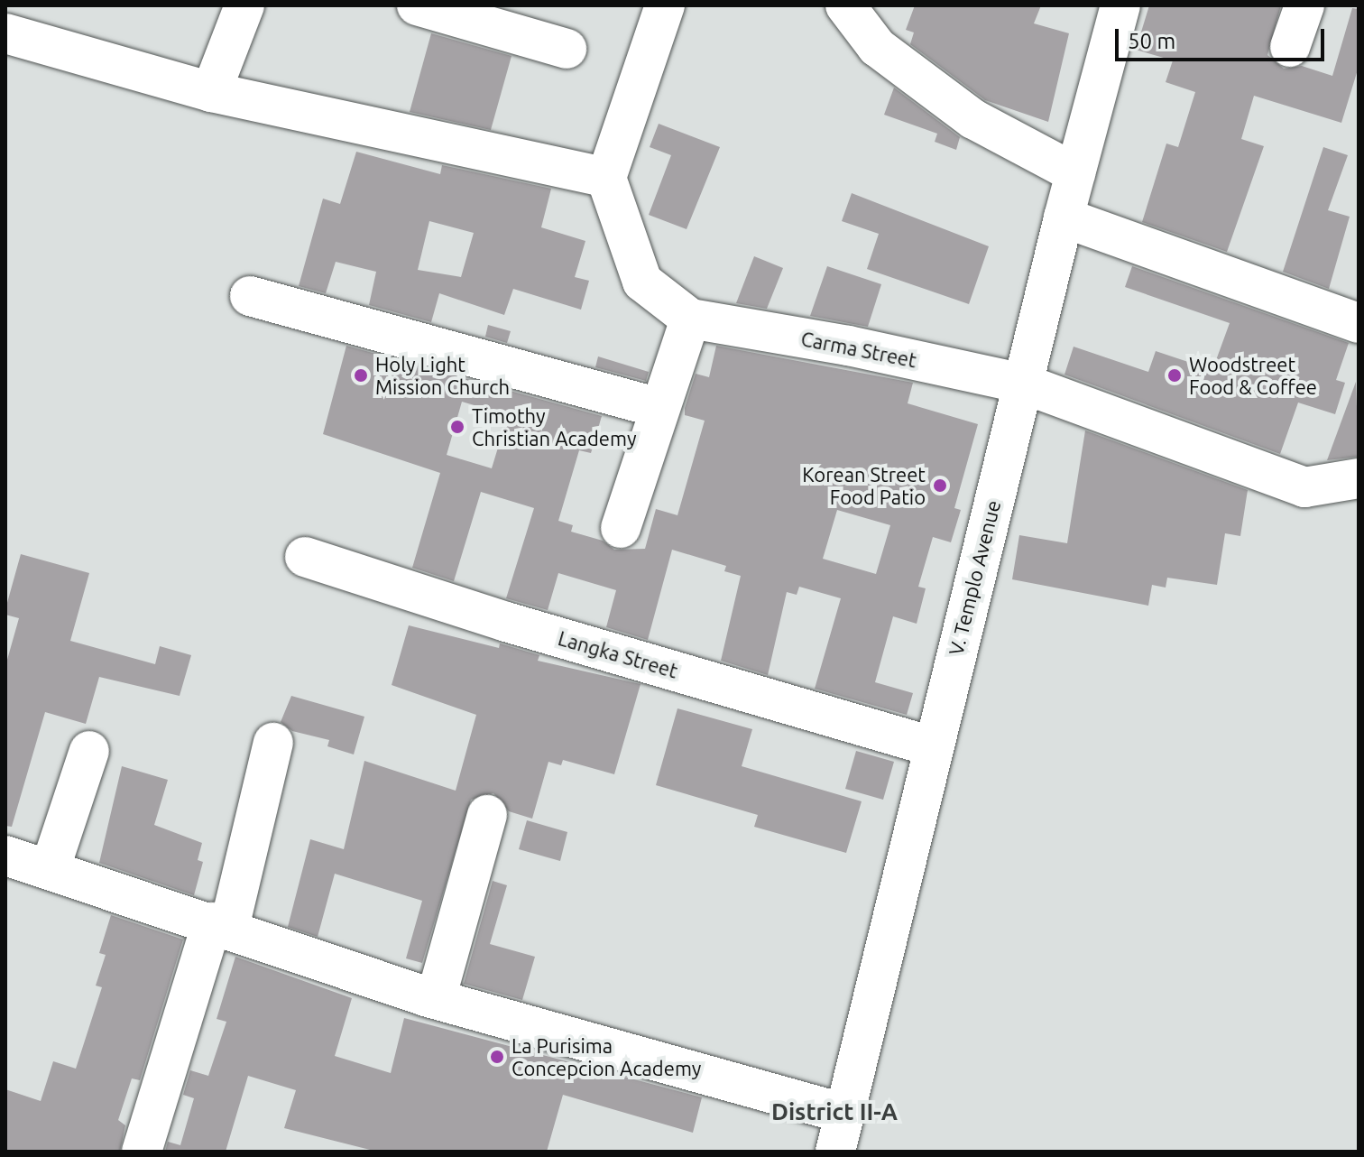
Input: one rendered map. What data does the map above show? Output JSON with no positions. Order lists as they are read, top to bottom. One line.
{"streets":{"street":["Carma Street","V. Templo Avenue","Langka Street"]},"crossings":[["Carma Street","V. Templo Avenue"],["V. Templo Avenue","Langka Street"]],"districts":["District II-A"],"places":["Holy Light Mission Church","Woodstreet Food & Coffee","Timothy Christian Academy","Korean Street Food Patio","La Purisima Concepcion Academy"],"scale_bar":"50 m"}
